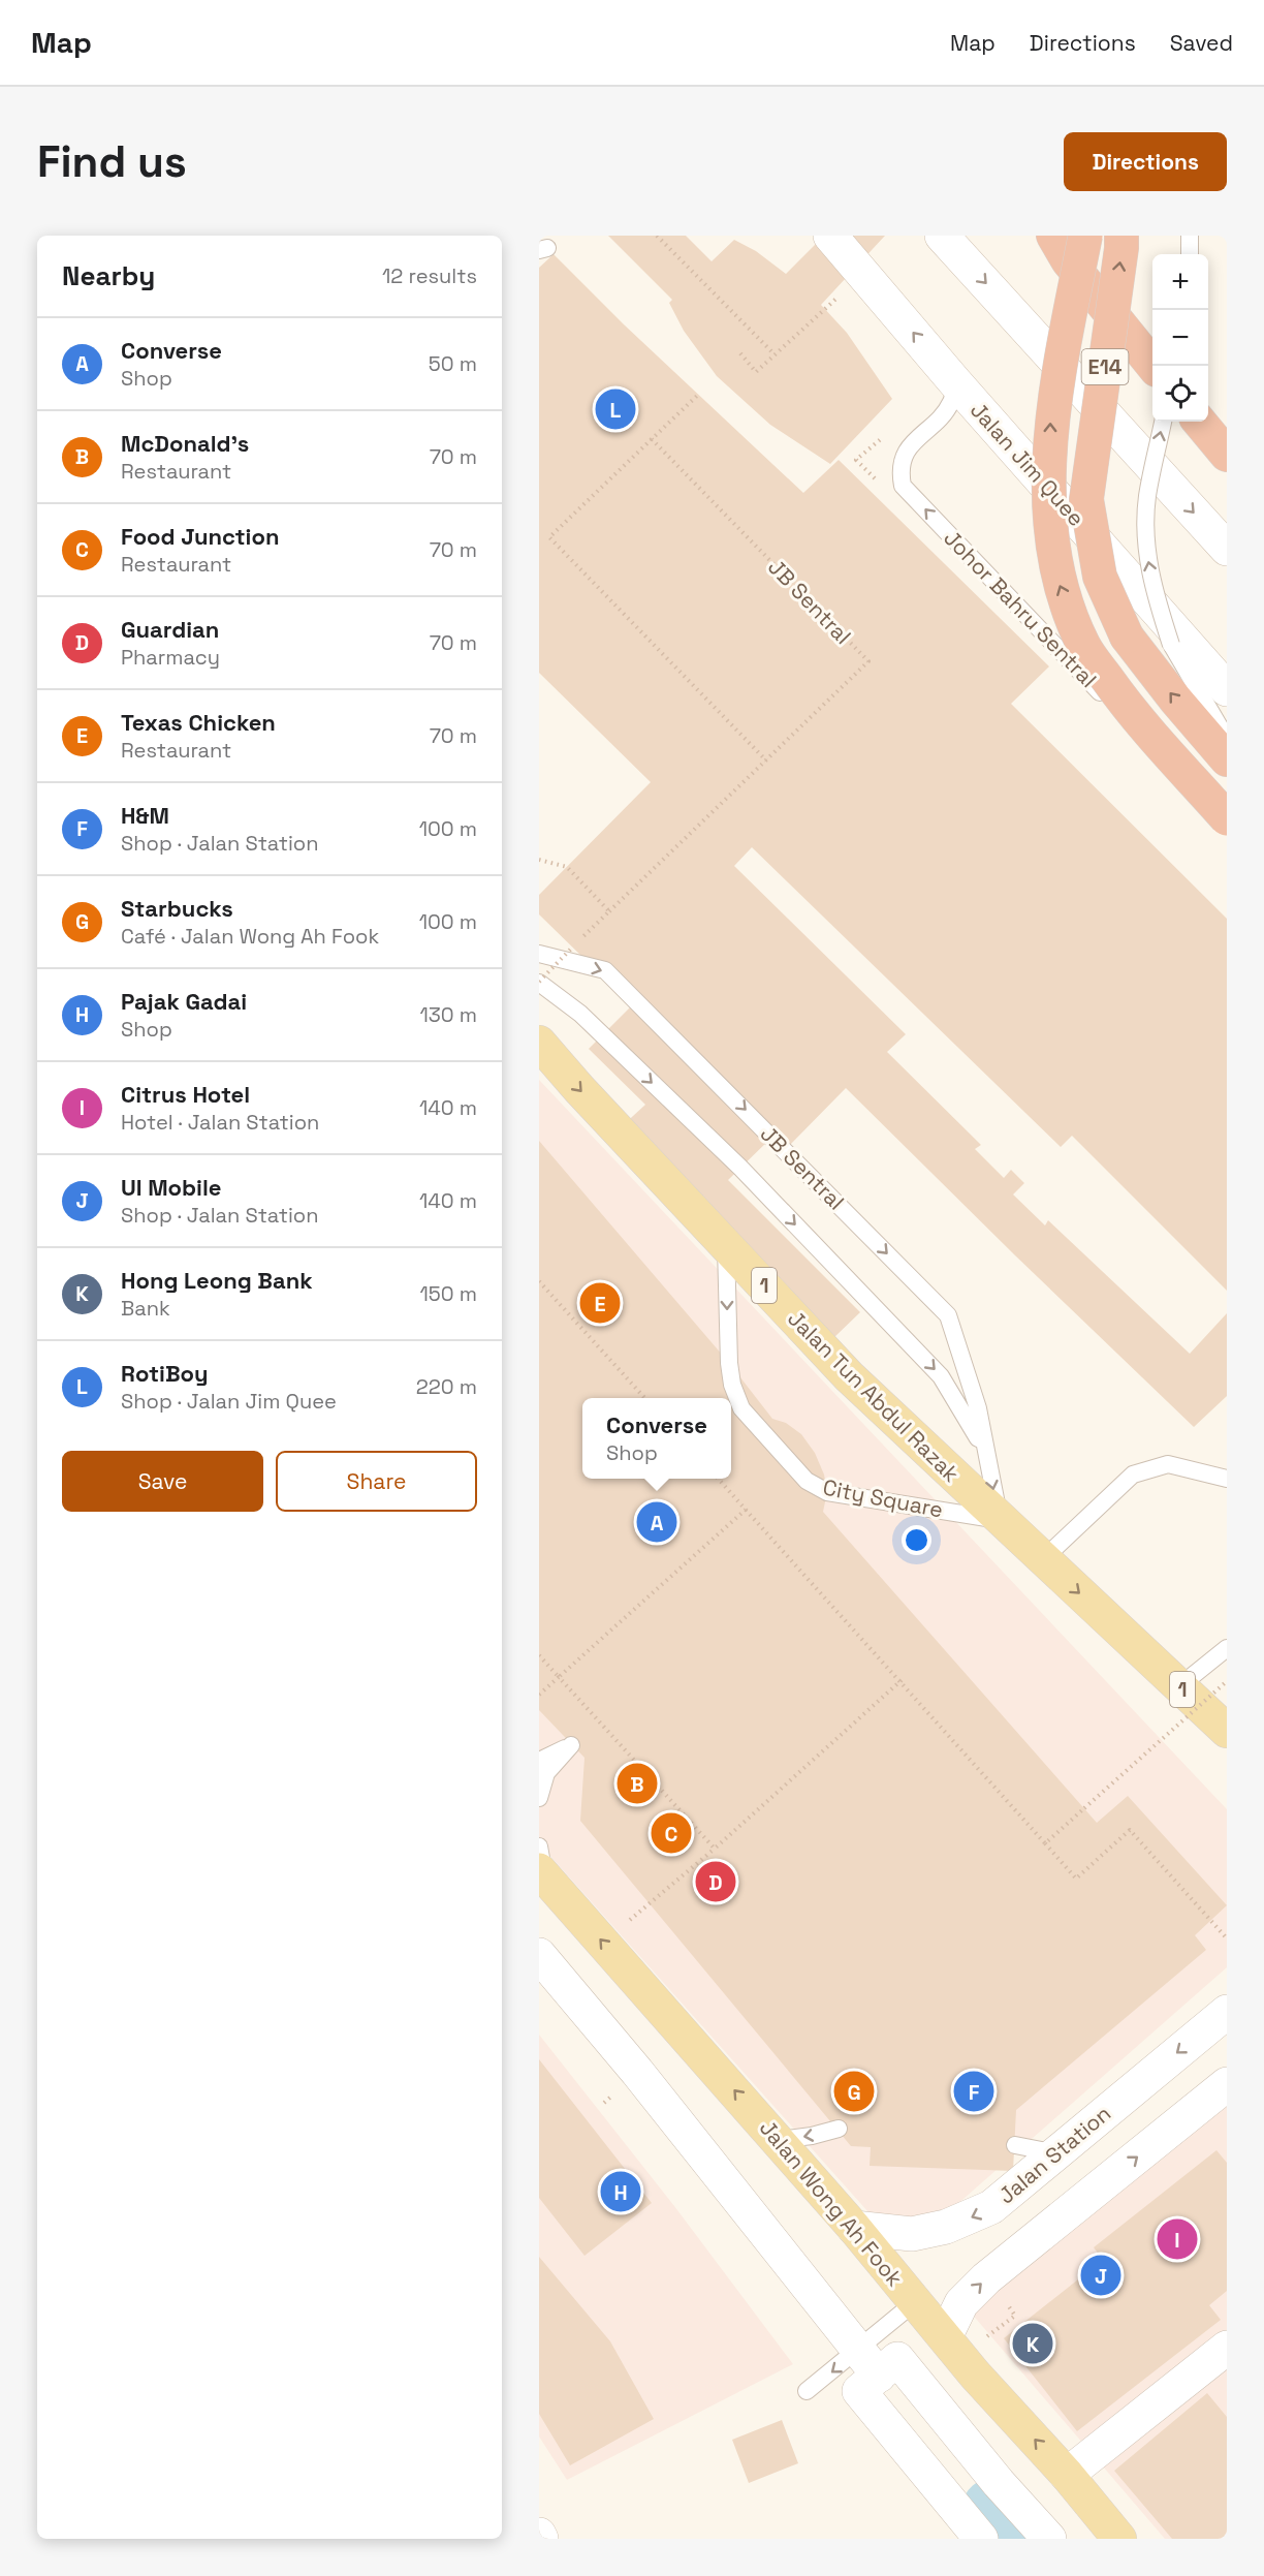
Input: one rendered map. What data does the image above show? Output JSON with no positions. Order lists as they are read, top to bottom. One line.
{"streets":{"highway":["E14"],"main road":["1","Jalan Tun Abdul Razak","Jalan Wong Ah Fook"],"street":["Jalan Jim Quee","Jalan Station"],"lane":["JB Sentral","Johor Bahru Sentral","City Square"]},"crossings":[["E14","Johor Bahru Sentral"],["Jalan Jim Quee","Johor Bahru Sentral"],["JB Sentral","Jalan Tun Abdul Razak"],["JB Sentral","City Square"],["Jalan Tun Abdul Razak","City Square"],["Jalan Station","Jalan Wong Ah Fook"]],"one_way":["JB Sentral","Johor Bahru Sentral","Jalan Tun Abdul Razak","City Square","Jalan Wong Ah Fook"],"page":{"header":"Map","nav":["Map","Directions","Saved"],"buttons":["Directions",["Save","Share"]],"title":"Find us","heading":["Nearby","12 results"],"map_buttons":["+","−"],"list":[{"mark":"A","name":"Converse","note":"Shop","value":"50 m"},{"mark":"B","name":"McDonald's","note":"Restaurant","value":"70 m"},{"mark":"C","name":"Food Junction","note":"Restaurant","value":"70 m"},{"mark":"D","name":"Guardian","note":"Pharmacy","value":"70 m"},{"mark":"E","name":"Texas Chicken","note":"Restaurant","value":"70 m"},{"mark":"F","name":"H&M","note":"Shop · Jalan Station","value":"100 m"},{"mark":"G","name":"Starbucks","note":"Café · Jalan Wong Ah Fook","value":"100 m"},{"mark":"H","name":"Pajak Gadai","note":"Shop","value":"130 m"},{"mark":"I","name":"Citrus Hotel","note":"Hotel · Jalan Station","value":"140 m"},{"mark":"J","name":"UI Mobile","note":"Shop · Jalan Station","value":"140 m"},{"mark":"K","name":"Hong Leong Bank","note":"Bank","value":"150 m"},{"mark":"L","name":"RotiBoy","note":"Shop · Jalan Jim Quee","value":"220 m"}],"pins":["L","E","A","B","C","D","F","G","H","I","J","K"],"popup":["Converse","Shop"]}}
